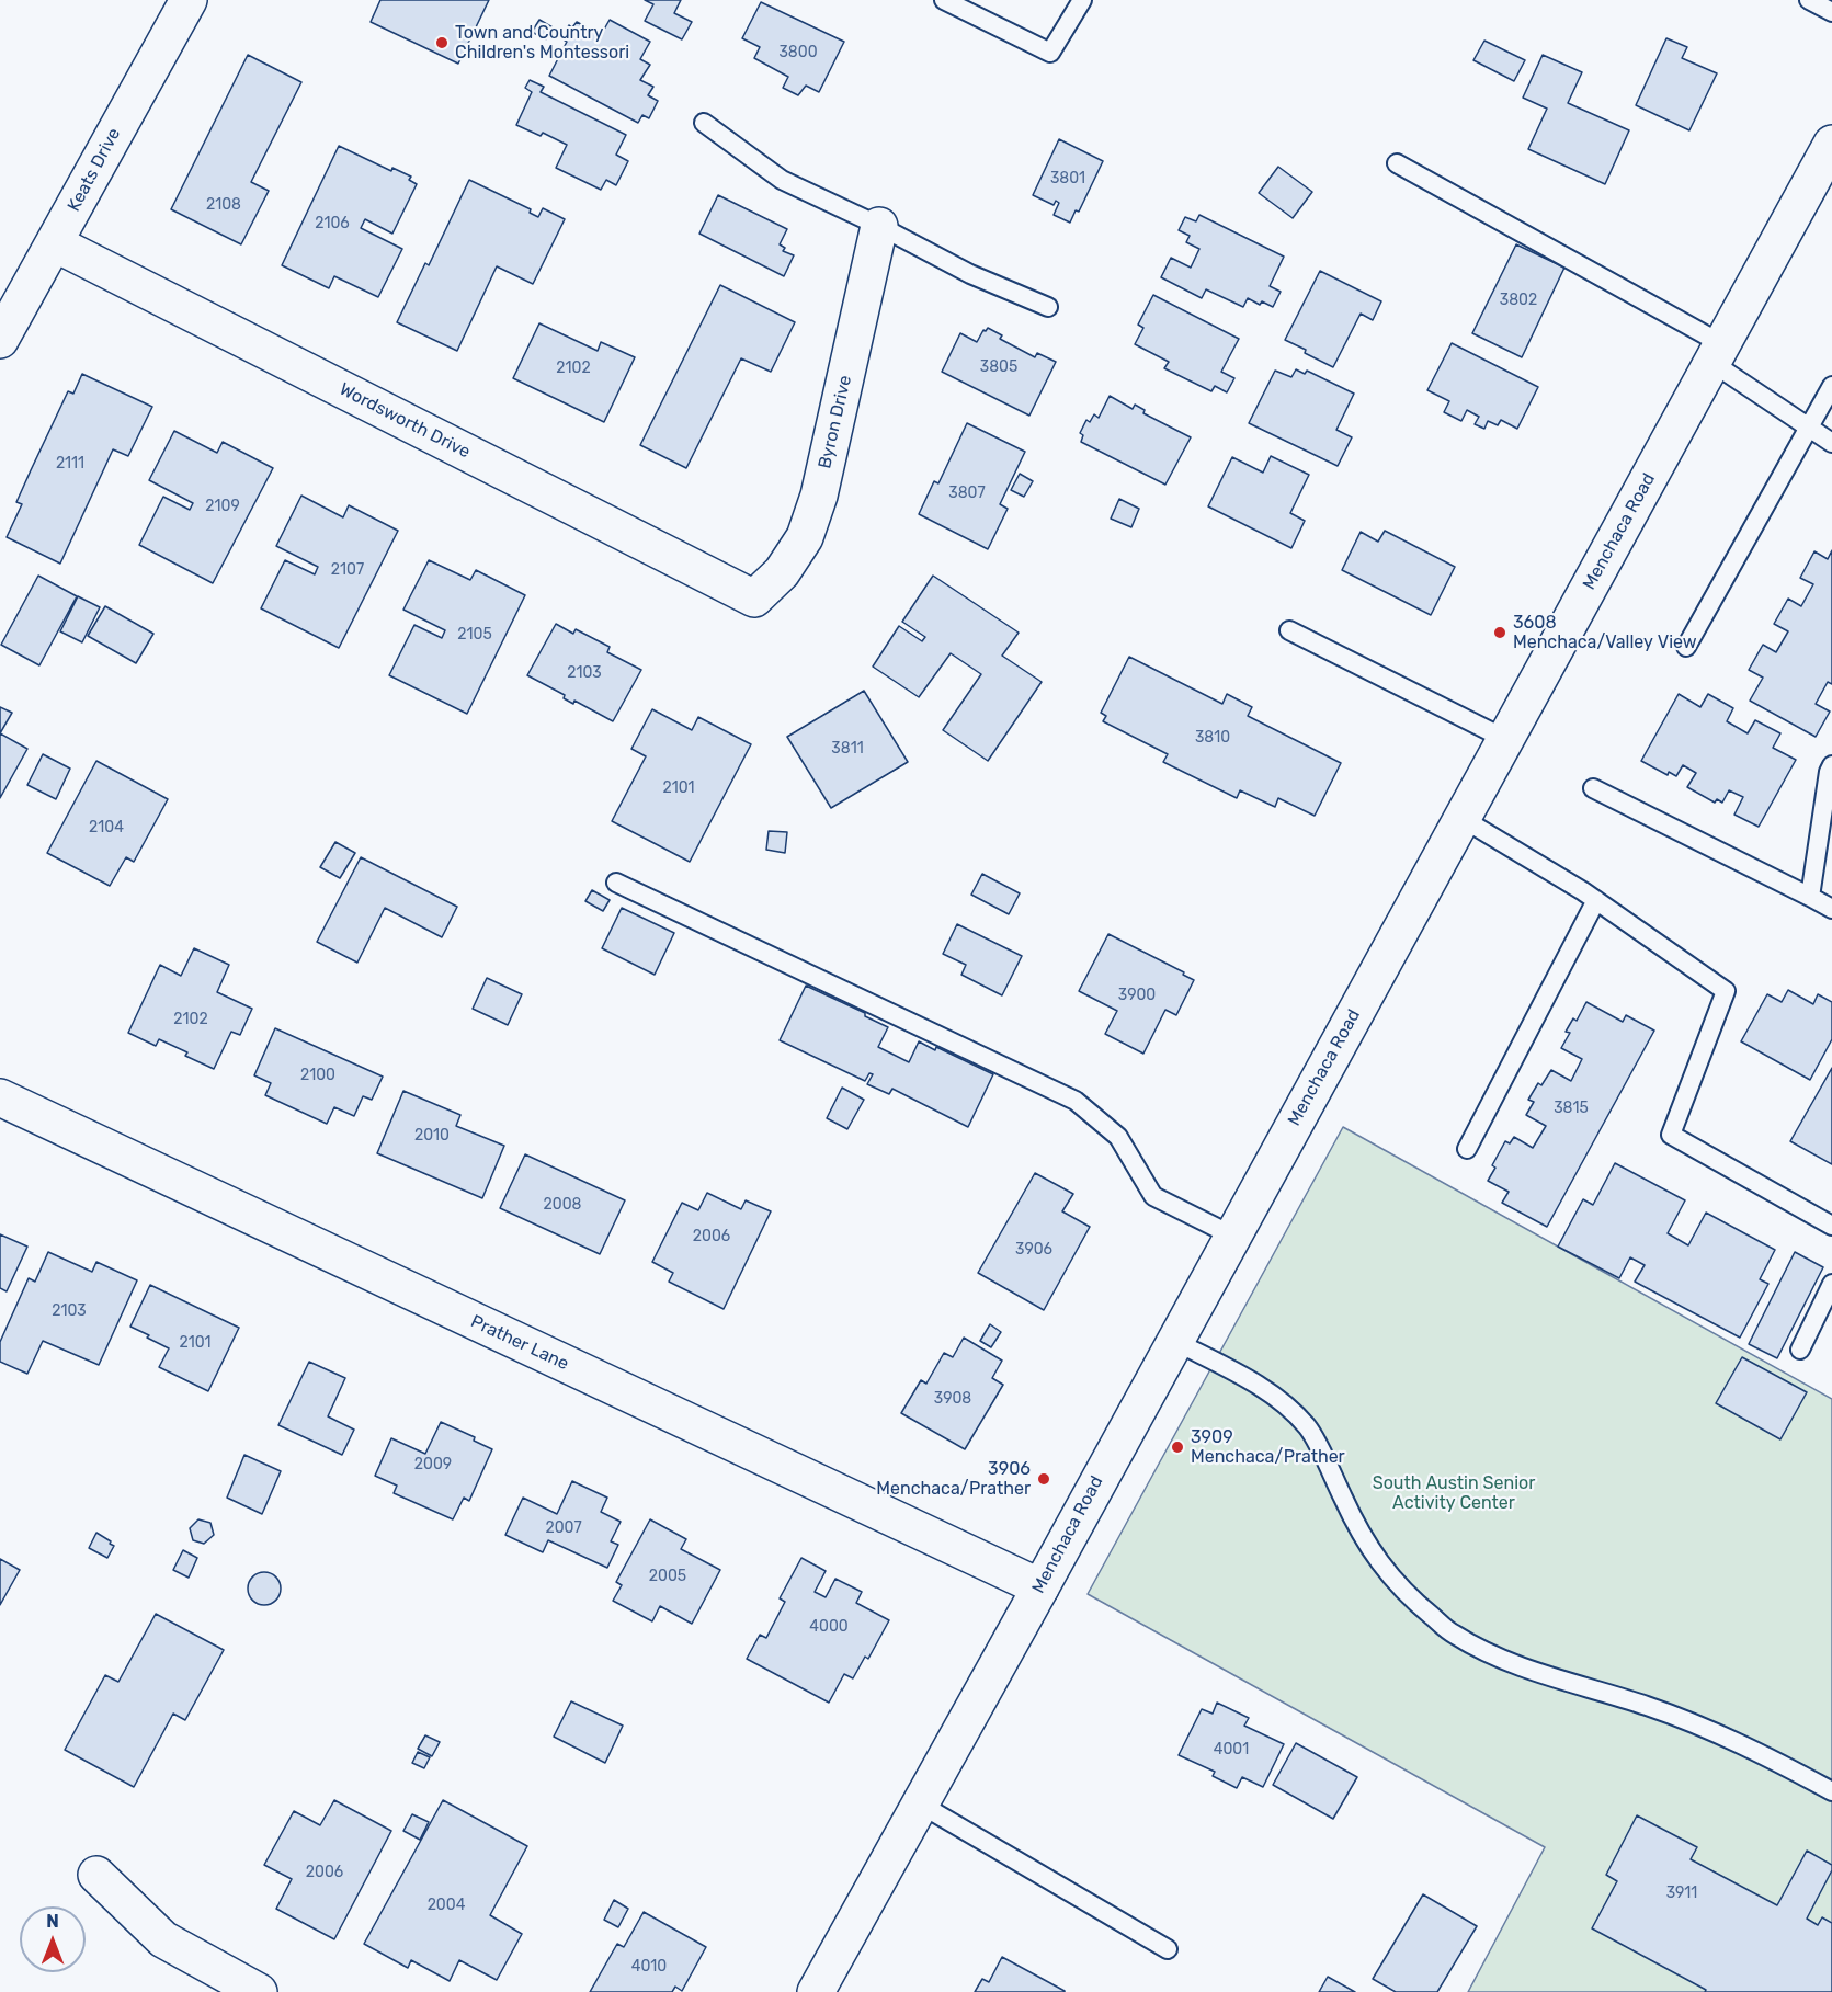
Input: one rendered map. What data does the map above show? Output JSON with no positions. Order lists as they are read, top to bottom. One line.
{"streets":{"street":["Keats Drive","Wordsworth Drive","Byron Drive","Menchaca Road","Prather Lane"]},"crossings":[["Keats Drive","Wordsworth Drive"],["Wordsworth Drive","Byron Drive"],["Menchaca Road","Prather Lane"]],"parks":["South Austin Senior Activity Center"],"places":["Town and Country Children's Montessori","3608 Menchaca/Valley View","3909 Menchaca/Prather","3906 Menchaca/Prather"],"house_numbers":["3800","3801","2108","2106","3802","3805","2102","2111","3807","2109","2107","2105","2103","3810","3811","2101","2104","3900","2102","2100","3815","2010","2008","2006","3906","2103","2101","3908","2009","2007","2005","4000","4001","2006","3911","2004","4010"],"north":"top"}
